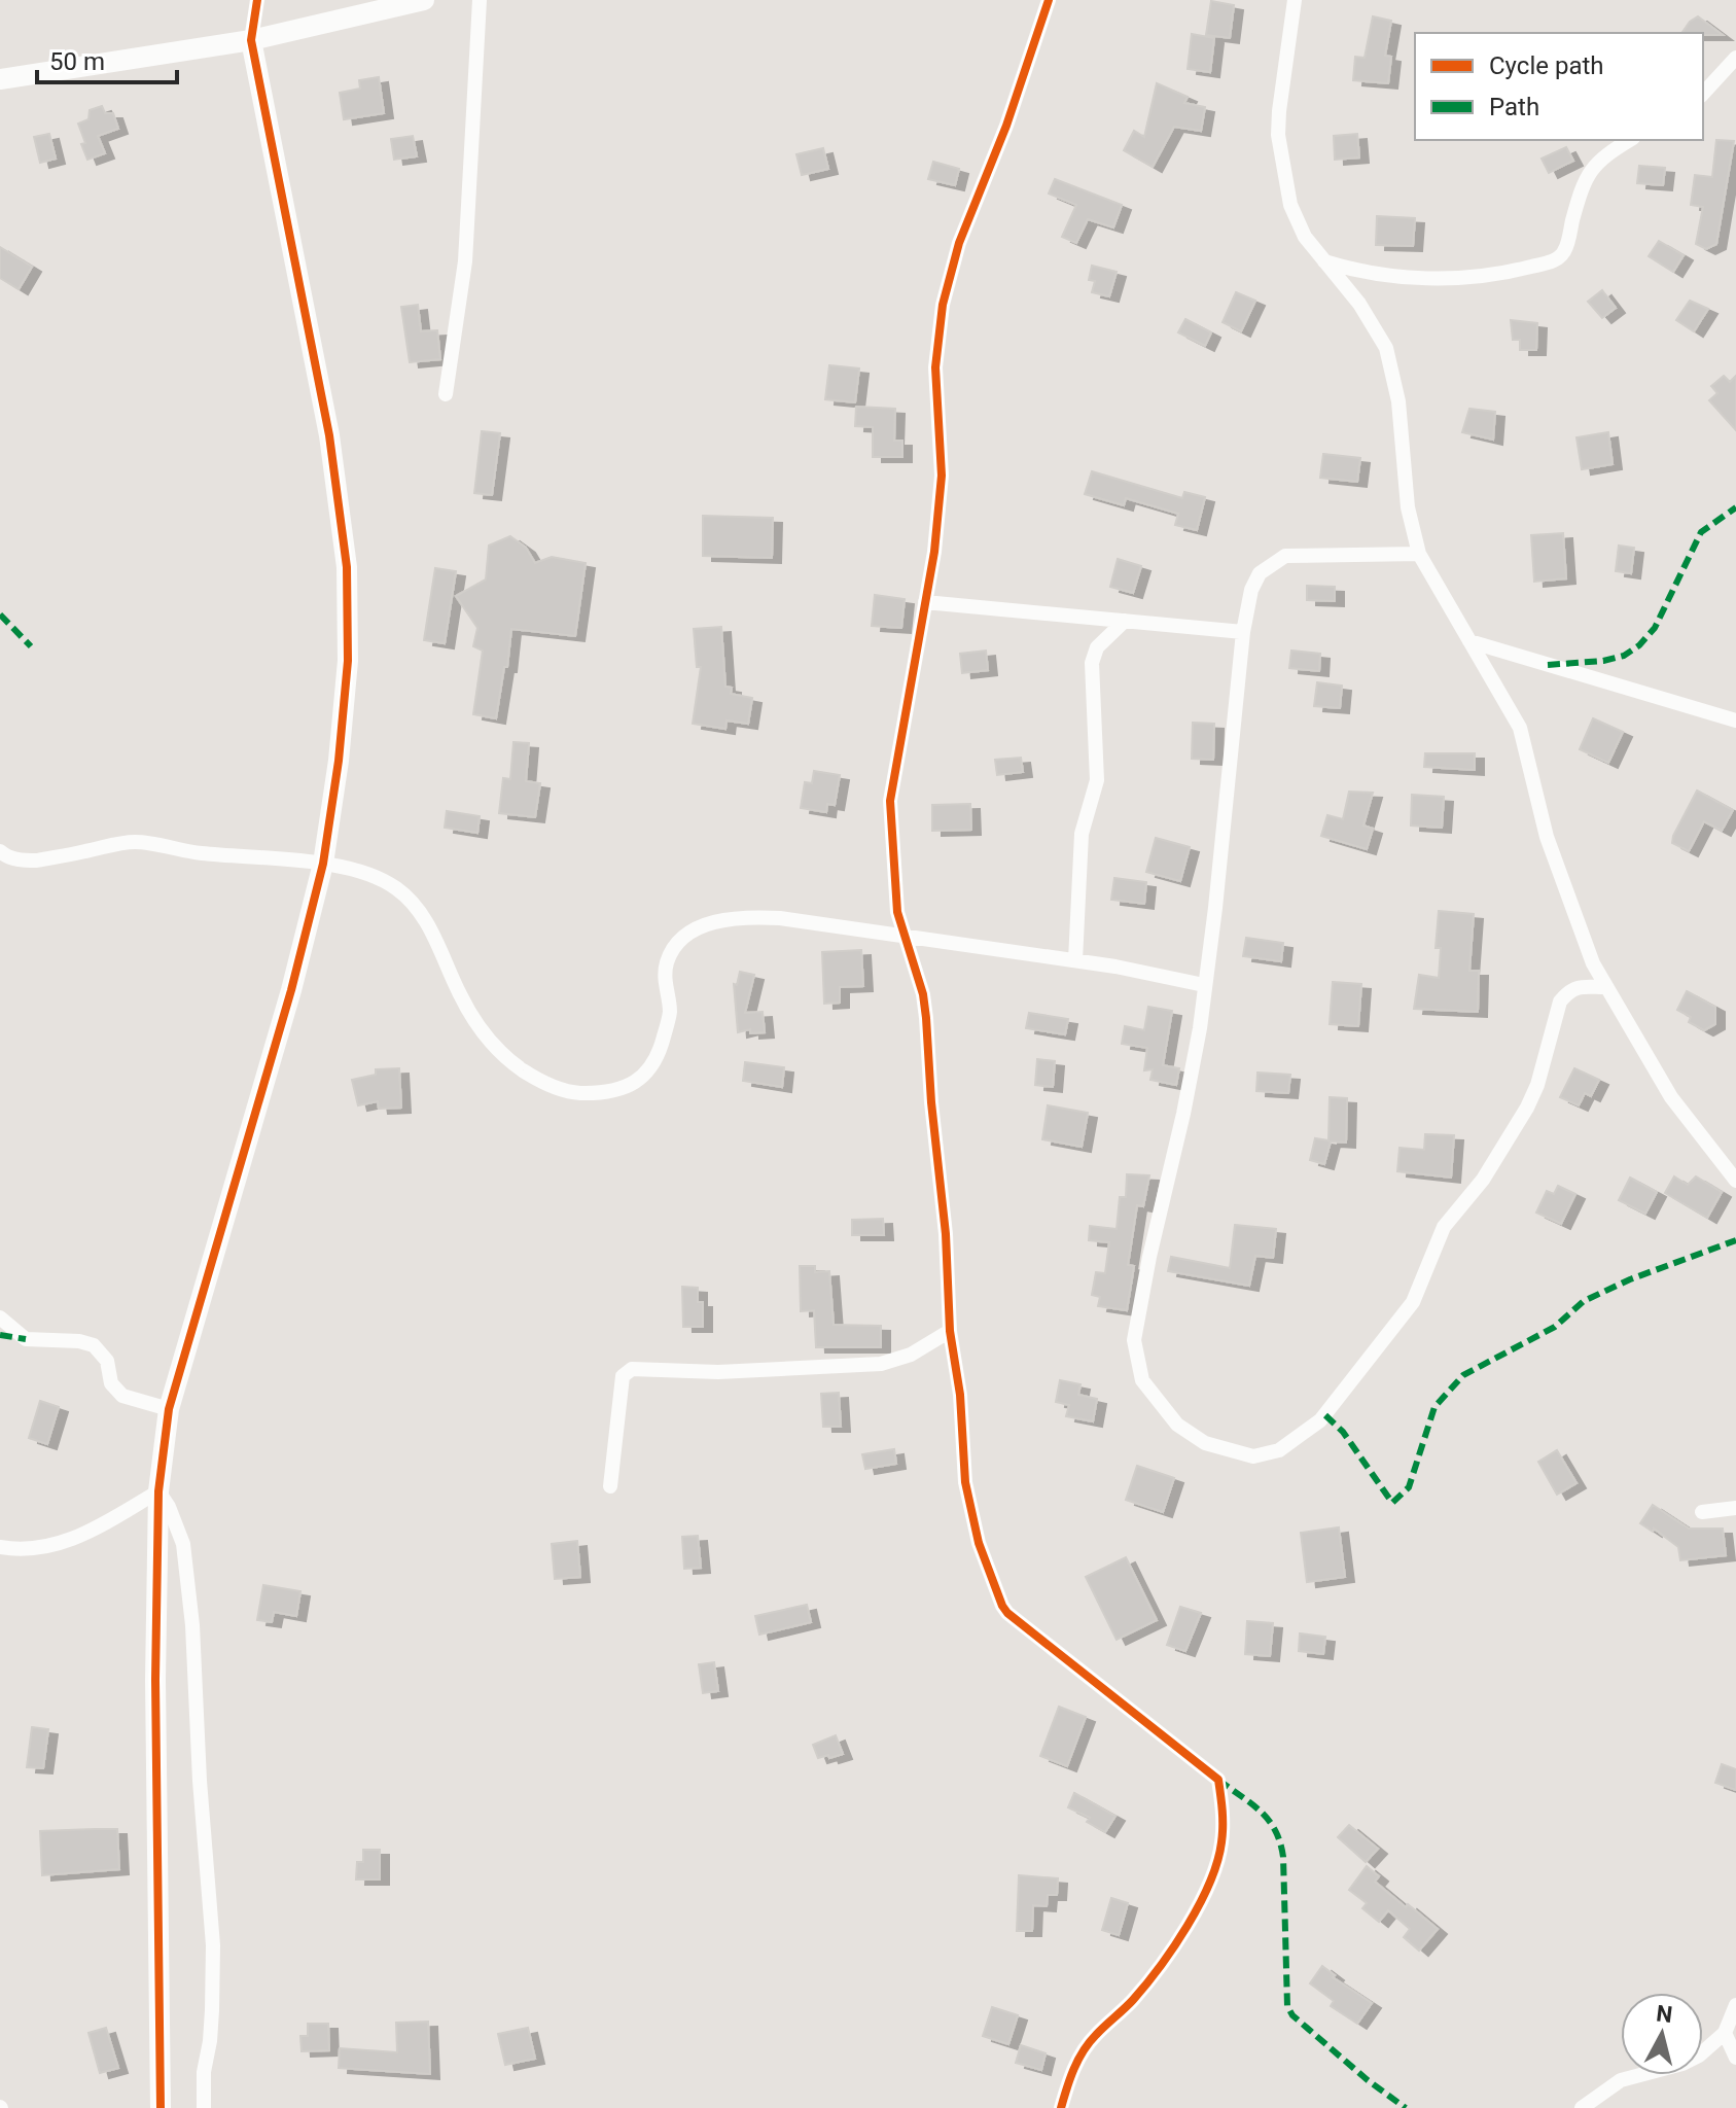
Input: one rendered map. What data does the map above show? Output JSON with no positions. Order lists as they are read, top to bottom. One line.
{"legend":["Cycle path","Path"],"scale_bar":"50 m","north":"top"}
